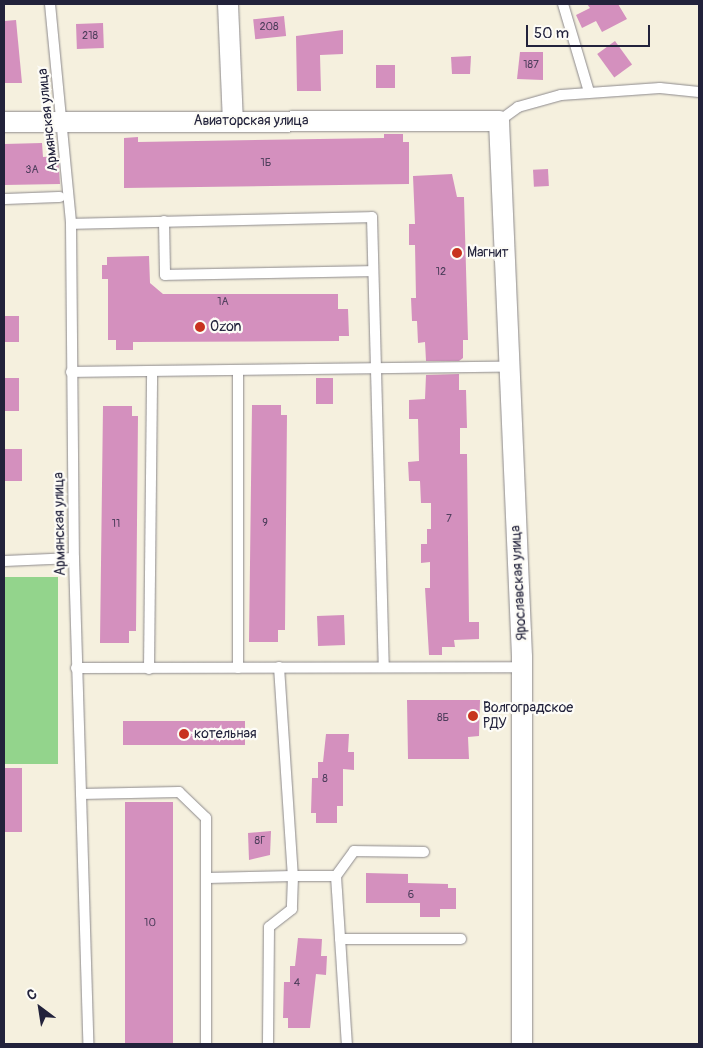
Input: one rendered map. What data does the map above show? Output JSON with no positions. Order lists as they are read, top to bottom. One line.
{"streets":{"street":["Авиаторская улица","Ярославская улица"],"lane":["Армянская улица"]},"crossings":[["Армянская улица","Авиаторская улица"],["Авиаторская улица","Ярославская улица"]],"places":["Магнит","Ozon","Волгоградское РДУ","котельная"],"house_numbers":["208","218","187","1Б","3А","12","1А","7","9","11","8Б","8","8Г","6","10","4"],"scale_bar":"50 m","north":"top left"}
